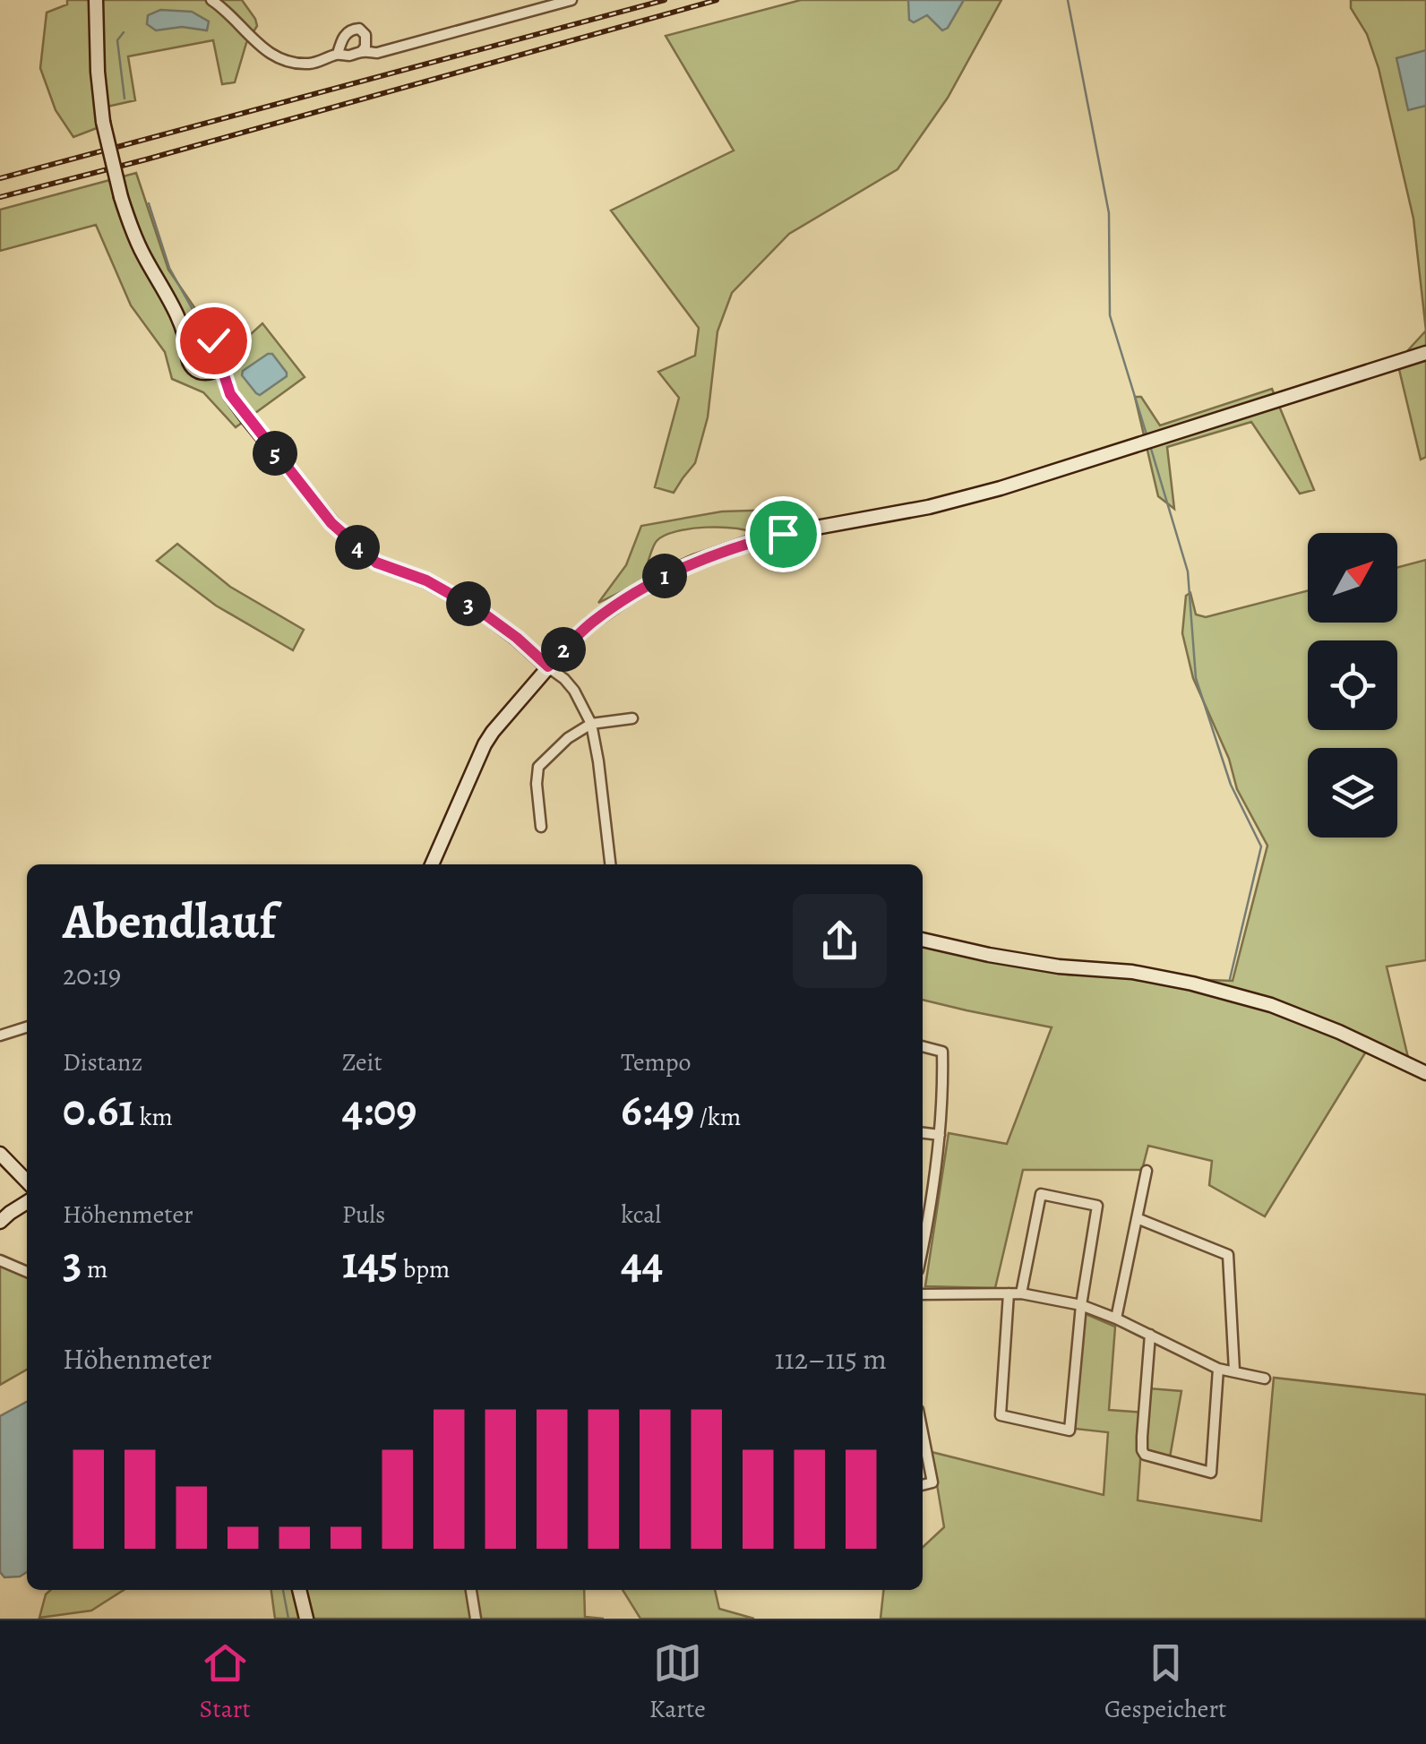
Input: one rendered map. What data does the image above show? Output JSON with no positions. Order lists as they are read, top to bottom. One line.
{"north":"top right","page":{"pins":["5","4","1","3","2"],"heading":["Abendlauf","20:19"],"stats":[["Distanz","0.61 km"],["Zeit","4:09"],["Tempo","6:49 /km"],["Höhenmeter","3 m"],["Puls","145 bpm"],["kcal","44"]],"chart":["Höhenmeter","112–115 m"],"tabs":["Start","Karte","Gespeichert"]}}
